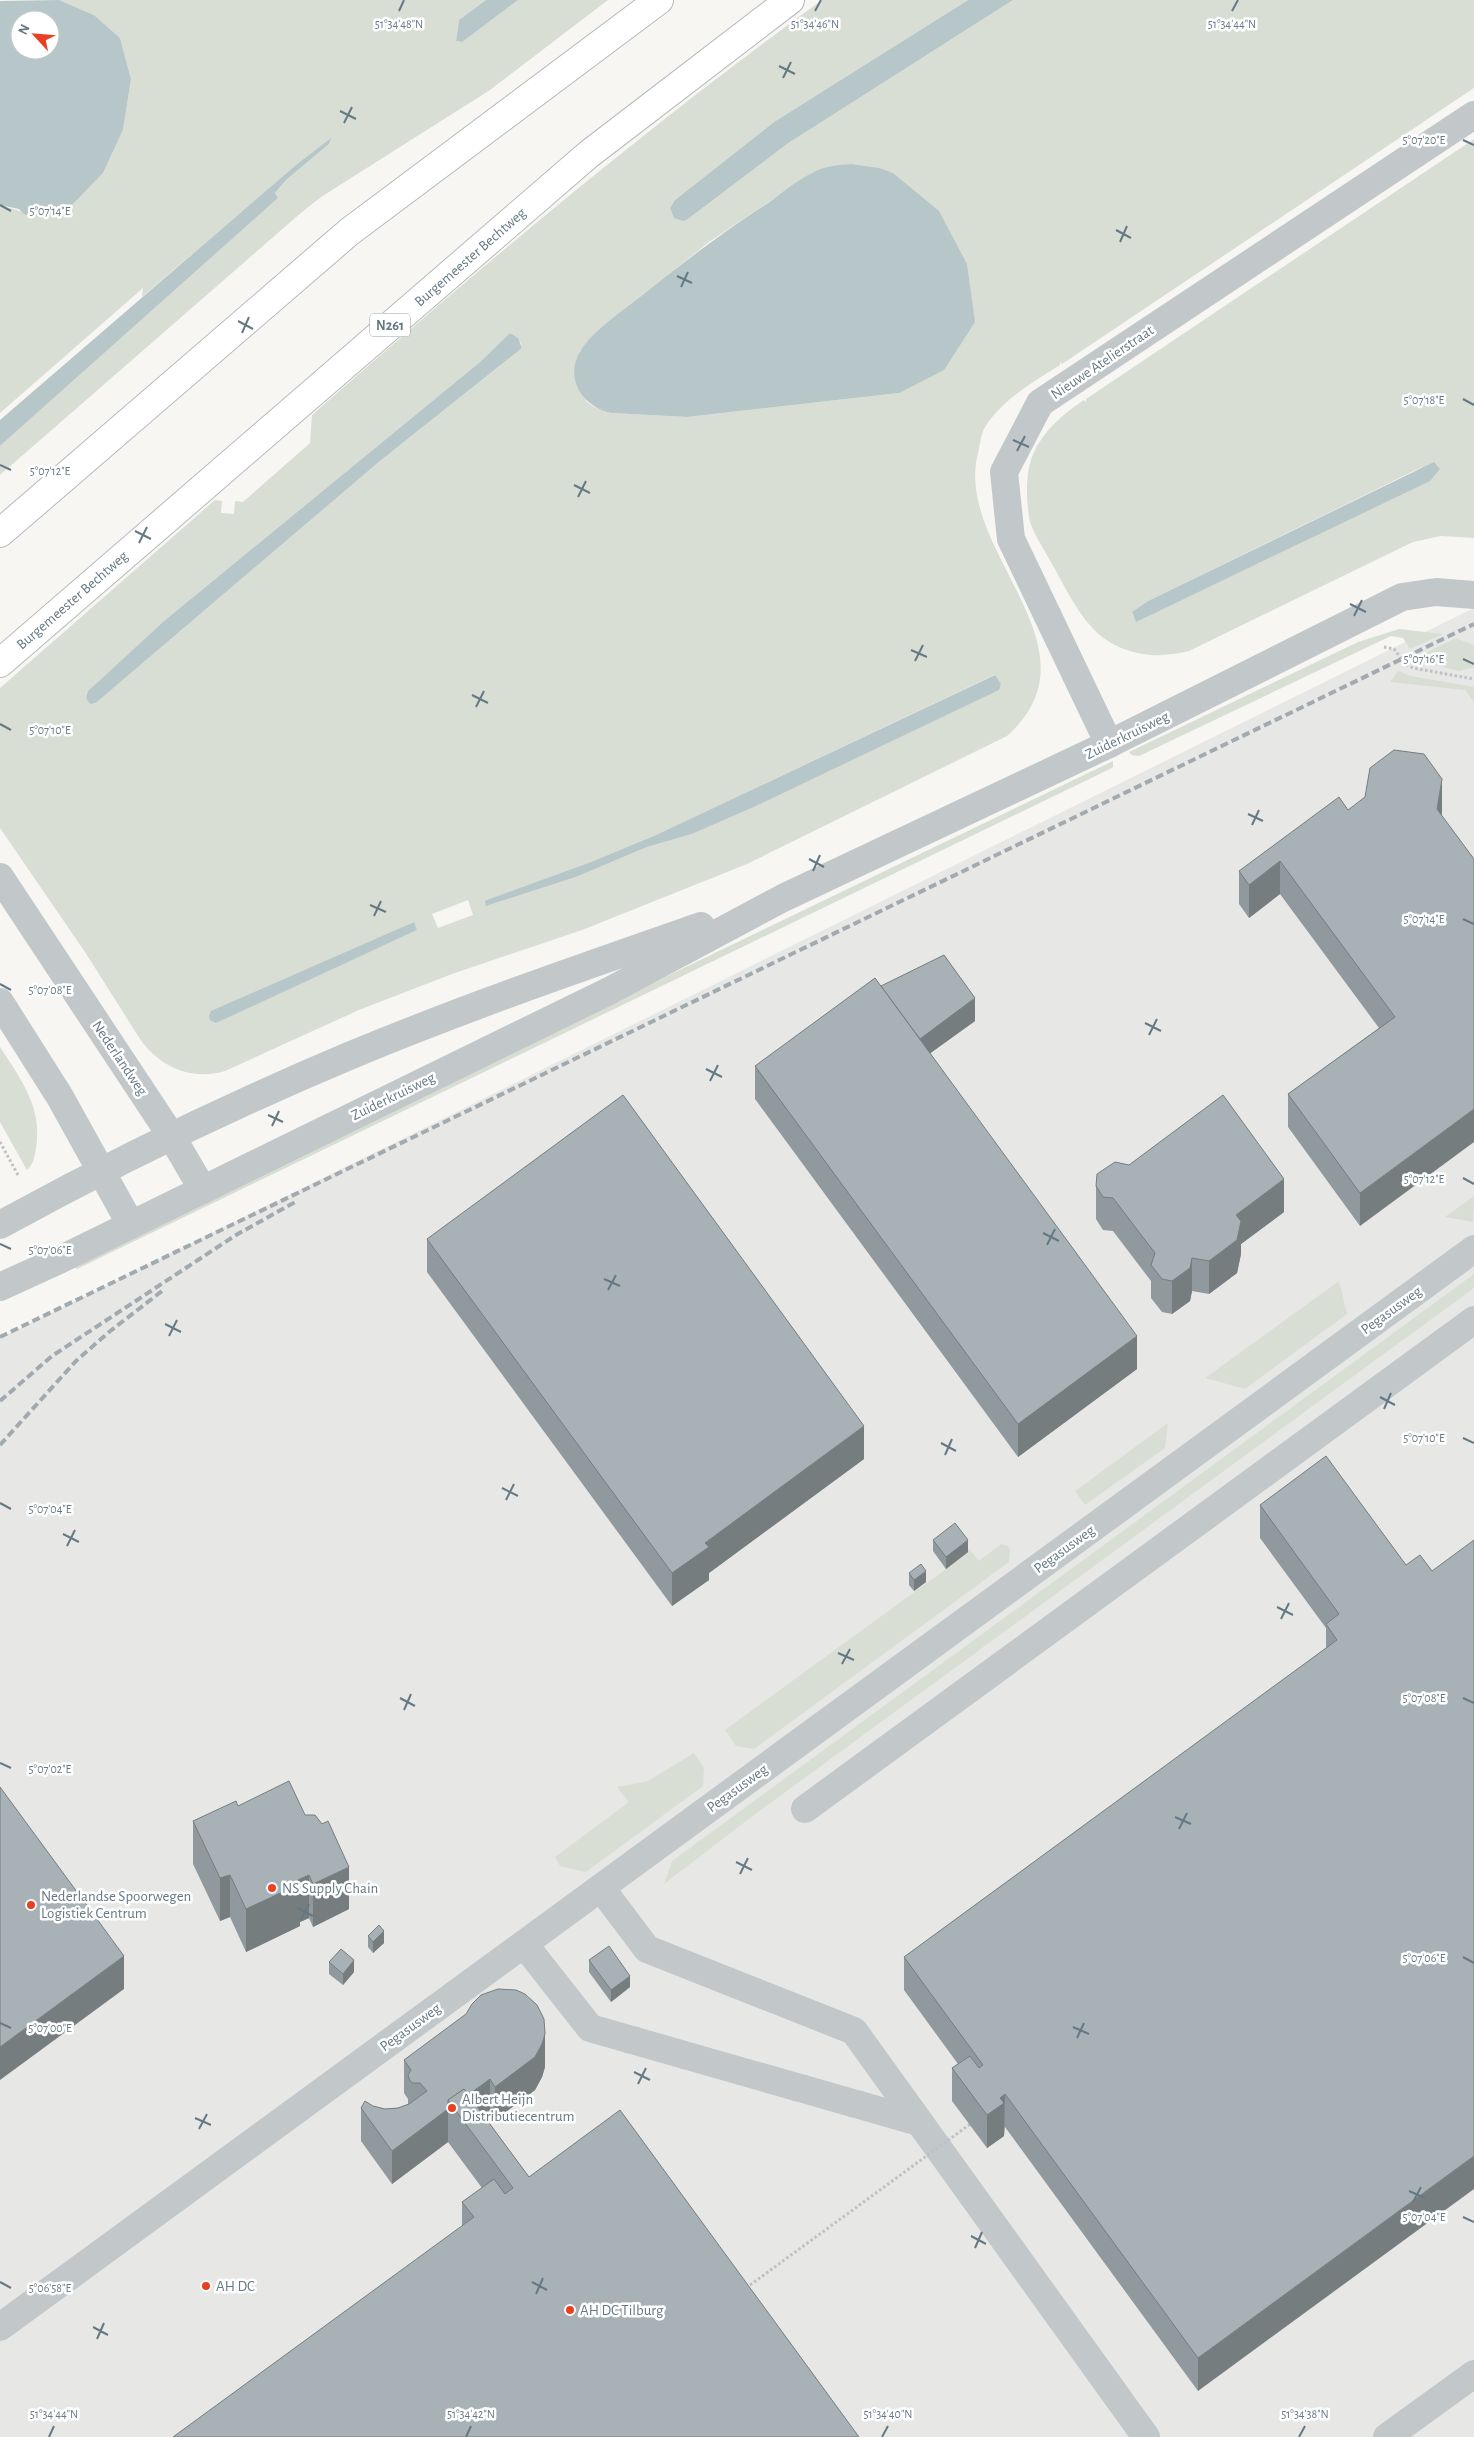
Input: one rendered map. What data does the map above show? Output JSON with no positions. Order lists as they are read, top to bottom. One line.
{"streets":{"main road":["Burgemeester Bechtweg","N261"],"street":["Nieuwe Atelierstraat","Zuiderkruisweg","Nederlandweg","Pegasusweg"]},"crossings":[["Nieuwe Atelierstraat","Zuiderkruisweg"],["Zuiderkruisweg","Nederlandweg"]],"places":["NS Supply Chain","Nederlandse Spoorwegen Logistiek Centrum","Albert Heijn Distributiecentrum","AH DC","AH DC Tilburg"],"north":"top left","coordinates":["51°34'48\"N","51°34'46\"N","51°34'44\"N","5°07'20\"E","5°07'14\"E","5°07'18\"E","5°07'12\"E","5°07'16\"E","5°07'10\"E","5°07'08\"E","5°07'06\"E","5°07'04\"E","5°07'02\"E","5°07'00\"E","5°06'58\"E","51°34'42\"N","51°34'40\"N","51°34'38\"N"]}
